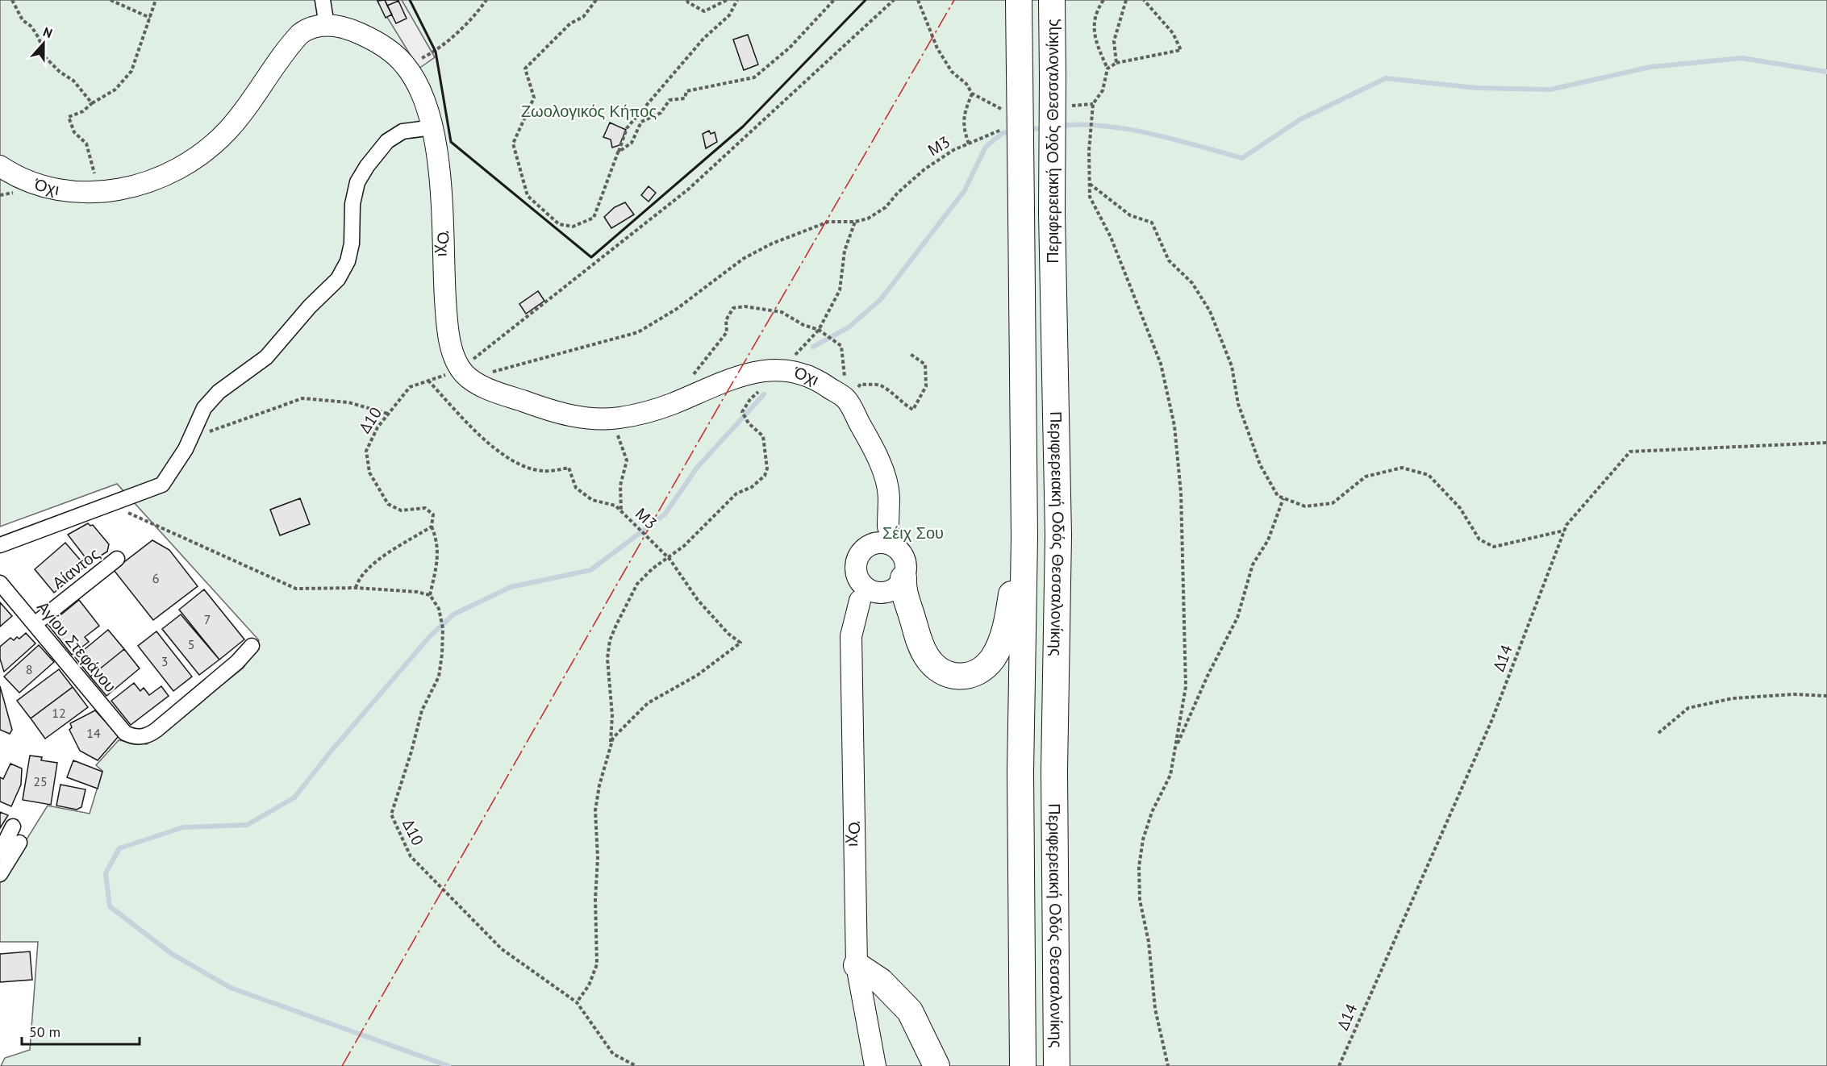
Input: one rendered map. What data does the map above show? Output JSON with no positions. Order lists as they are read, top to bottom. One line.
{"streets":{"highway":["Περιφερειακή Οδός Θεσσαλονίκης"],"main road":["Όχι"],"street":["Αίαντος","Αγίου Στεφάνου"],"path":["Μ3","Δ10","Δ14"]},"crossings":[["Μ3","Δ10"],["Όχι","Δ10"],["Αίαντος","Αγίου Στεφάνου"]],"parks":["Ζωολογικός Κήπος","Σέιχ Σου"],"house_numbers":["6","7","5","3","8","12","14","25"],"scale_bar":"50 m","north":"top"}
